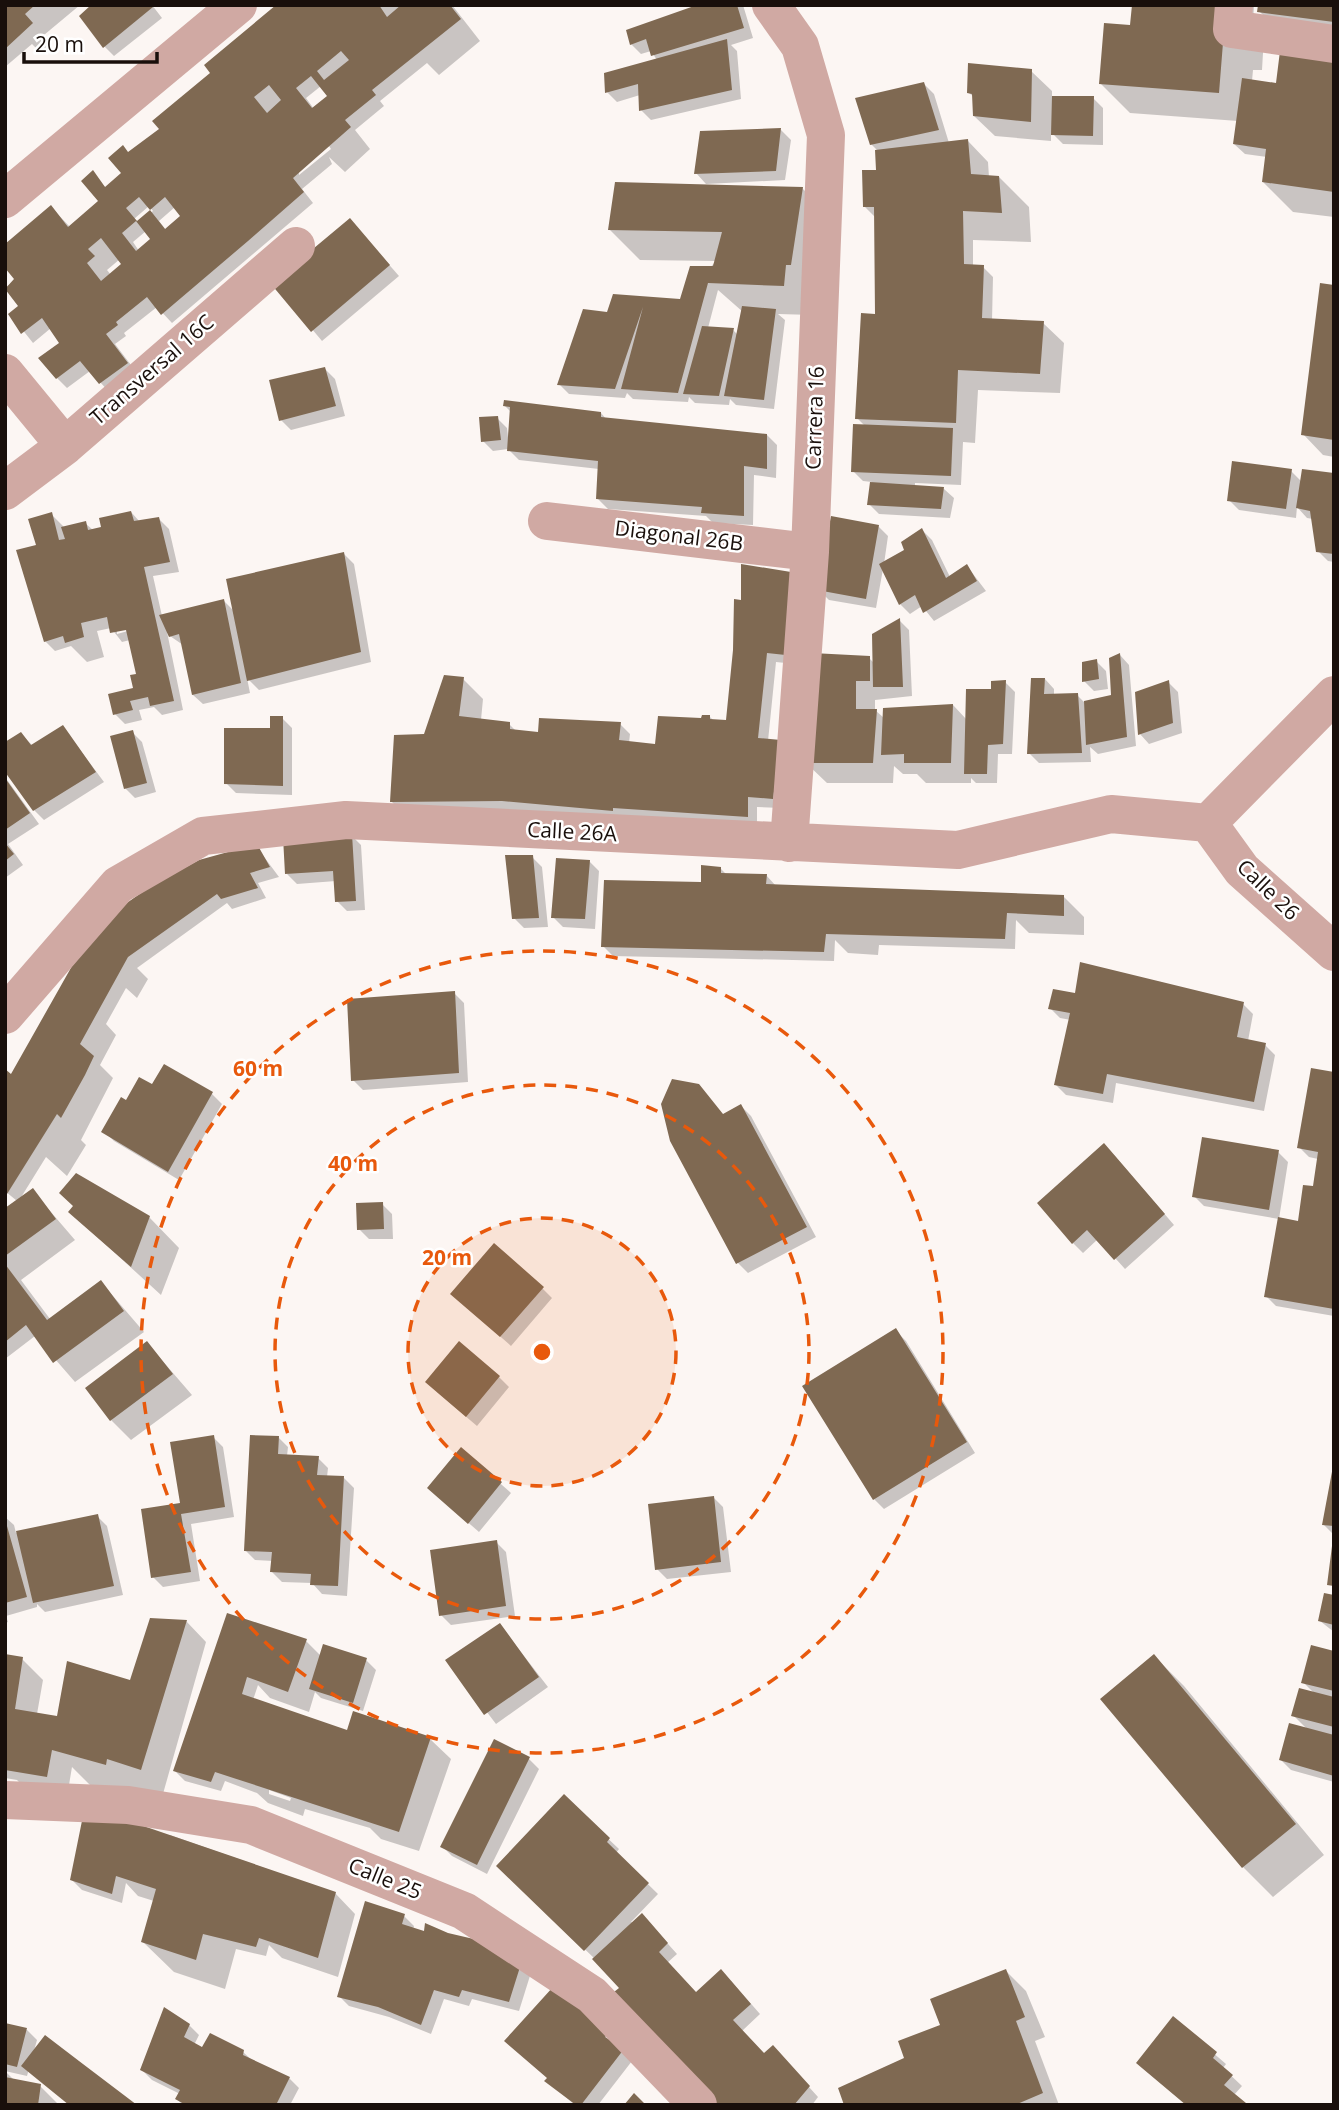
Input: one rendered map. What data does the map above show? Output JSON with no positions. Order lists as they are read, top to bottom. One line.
{"streets":{"street":["Transversal 16C","Carrera 16","Diagonal 26B","Calle 26A","Calle 26","Calle 25"]},"crossings":[["Carrera 16","Diagonal 26B"],["Carrera 16","Calle 26A"],["Calle 26A","Calle 26"]],"scale_bar":"20 m","rings":["60 m","40 m","20 m"]}
